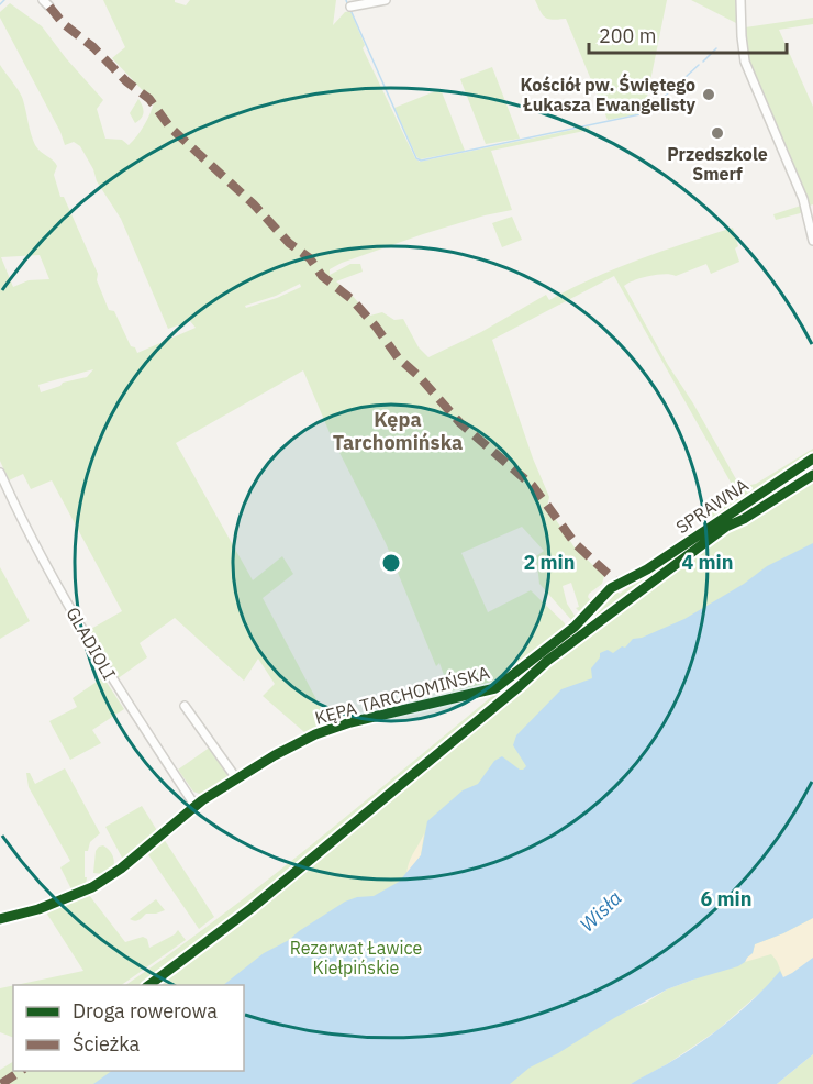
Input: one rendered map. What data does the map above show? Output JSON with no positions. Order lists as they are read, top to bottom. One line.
{"streets":{"street":["SPRAWNA","GLADIOLI","KĘPA TARCHOMIŃSKA"]},"crossings":[["SPRAWNA","KĘPA TARCHOMIŃSKA"],["GLADIOLI","KĘPA TARCHOMIŃSKA"]],"districts":["Kępa Tarchomińska"],"water":["Wisła"],"parks":["Rezerwat Ławice Kiełpińskie"],"places":["Kościół pw. Świętego Łukasza Ewangelisty","Przedszkole Smerf"],"legend":["Droga rowerowa","Ścieżka"],"scale_bar":"200 m","rings":["2 min","4 min","6 min"]}
